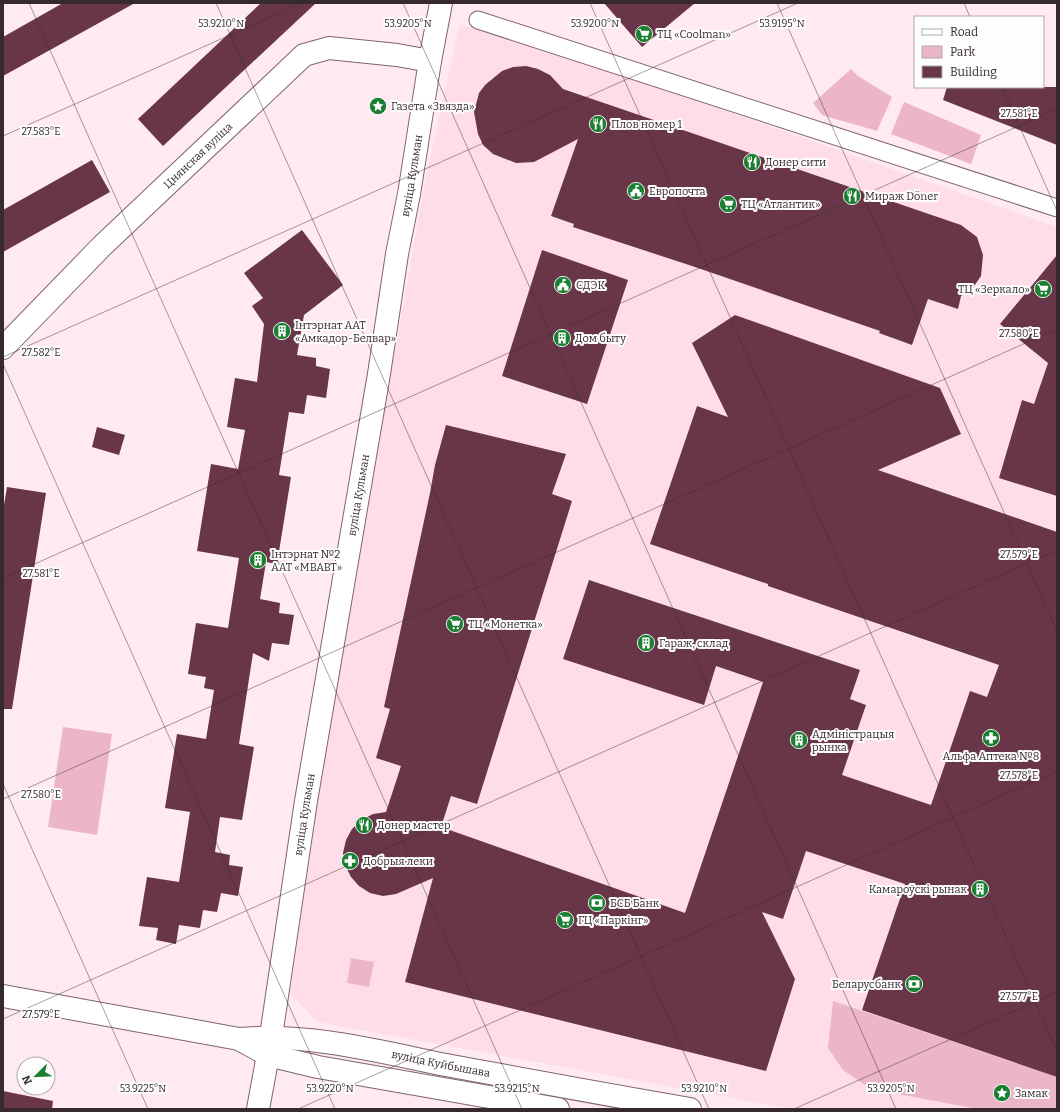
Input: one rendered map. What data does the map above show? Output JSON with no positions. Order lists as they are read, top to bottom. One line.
{"streets":{"street":["Цнянская вуліца","вуліца Кульман","вуліца Куйбышава"]},"crossings":[["Цнянская вуліца","вуліца Кульман"],["вуліца Кульман","вуліца Куйбышава"]],"places":{"supermarket":["ТЦ «Coolman»","ТЦ «Атлантик»","ТЦ «Зеркало»","ТЦ «Монетка»","ГЦ «Паркінг»"],"place":["Газета «Звязда»","Замак"],"restaurant":["Плов номер 1","Донер сити","Мираж Döner","Донер мастер"],"public building":["Европочта","СДЭК"],"building":["Інтэрнат ААТ «Амкадор-Белвар»","Дом быту","Інтэрнат №2 ААТ «МВАВТ»","Гараж, склад","Адміністрацыя рынка","Камароўскі рынак"],"pharmacy":["Альфа Аптека №8","Добрыя леки"],"bank":["БСБ Банк","Беларусбанк"]},"legend":["Road","Park","Building"],"north":"bottom left","coordinates":["53.9200°N","53.9210°N","53.9205°N","53.9195°N","27.581°E","27.583°E","27.580°E","27.582°E","27.579°E","27.578°E","27.577°E","53.9225°N","53.9220°N","53.9215°N"]}
